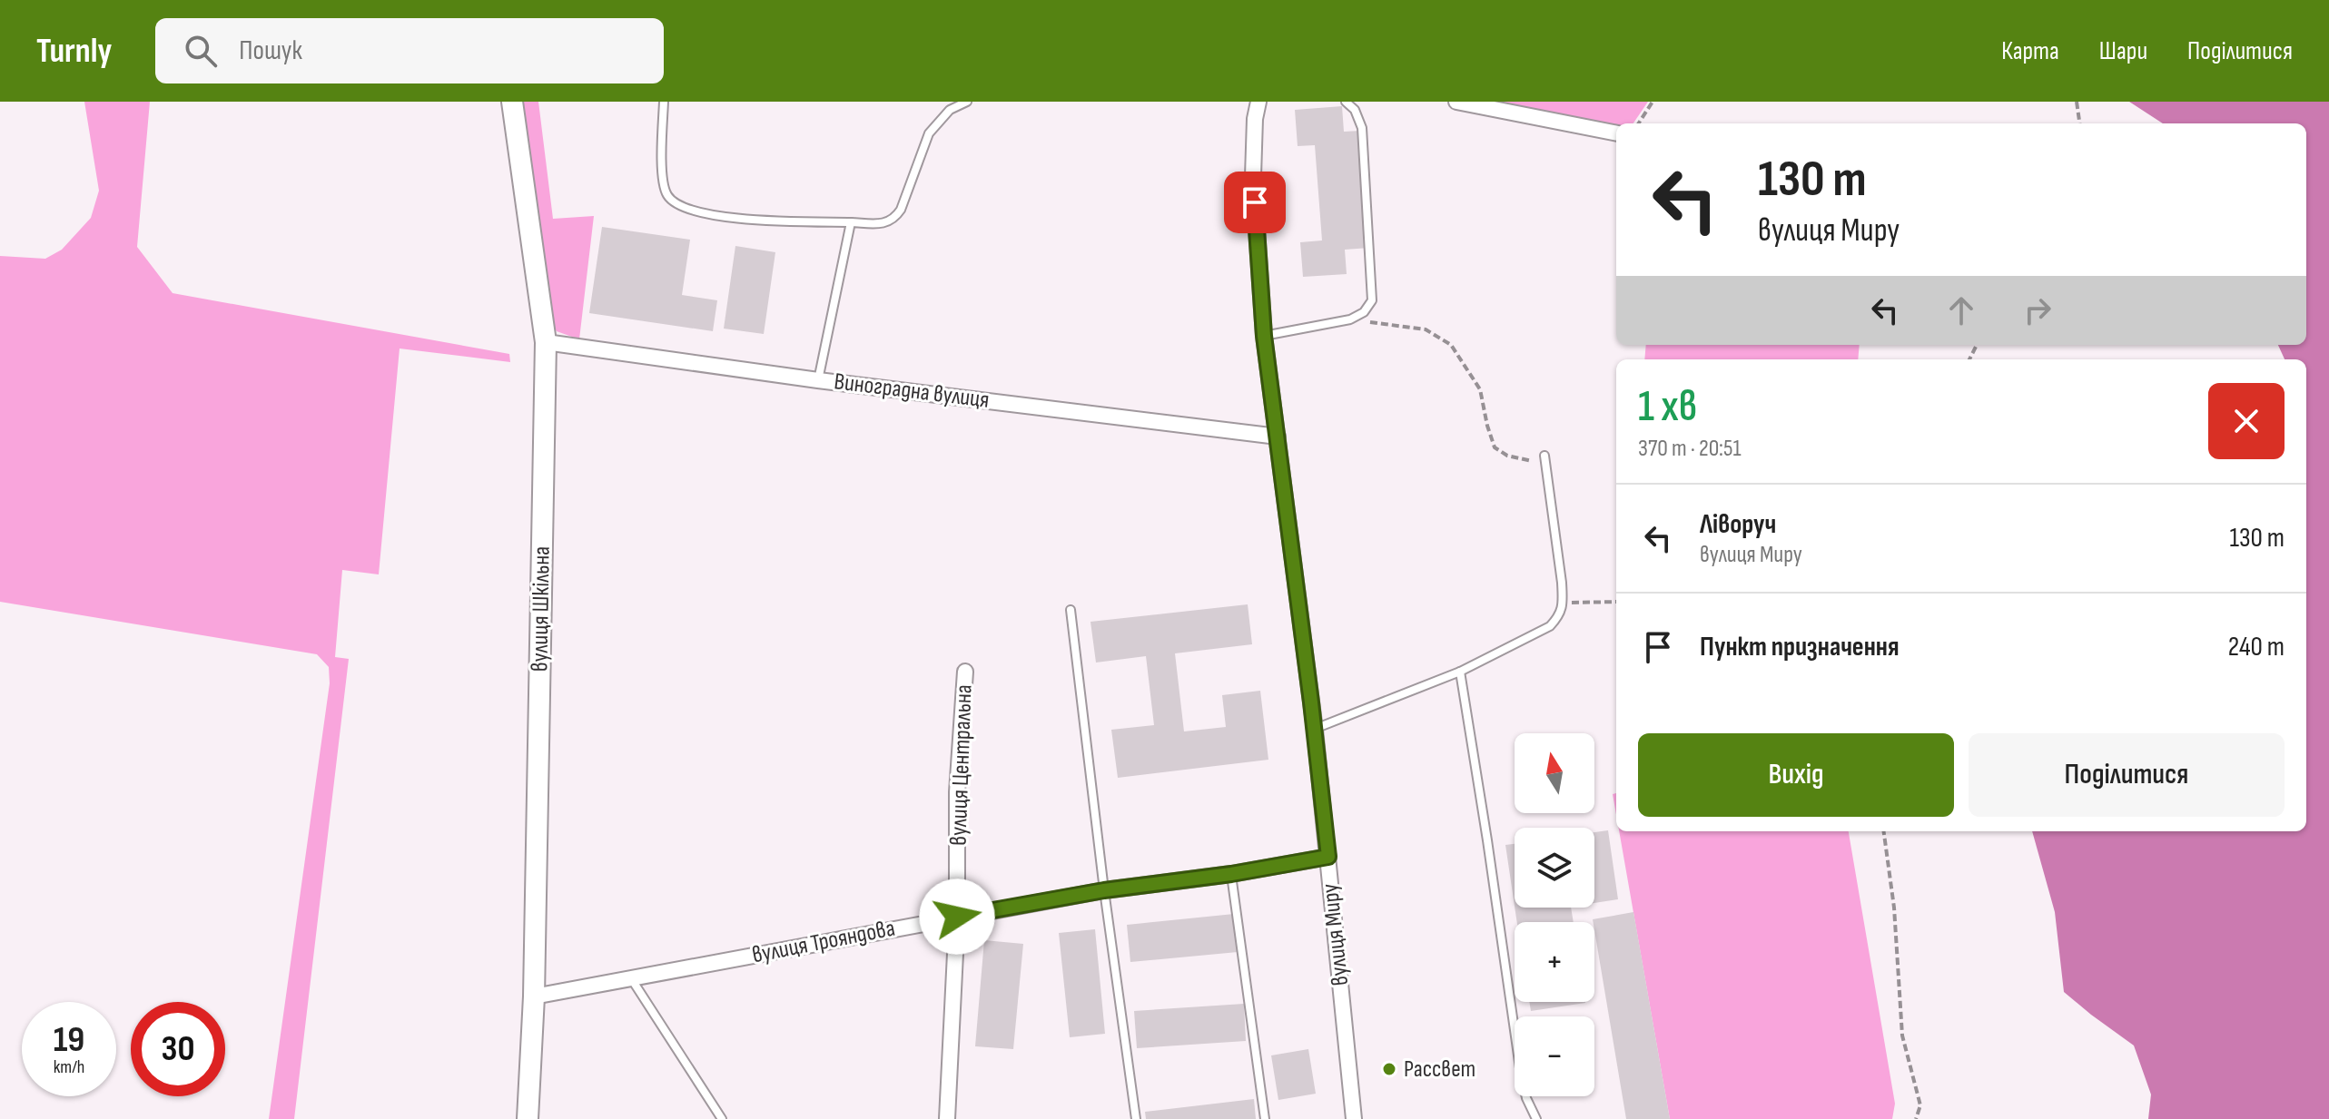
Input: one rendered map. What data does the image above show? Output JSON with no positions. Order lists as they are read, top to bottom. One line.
{"streets":{"street":["Виноградна вулиця","вулиця Шкільна","вулиця Центральна","вулиця Миру","вулиця Трояндова"]},"crossings":[["Виноградна вулиця","вулиця Шкільна"],["Виноградна вулиця","вулиця Миру"],["вулиця Шкільна","вулиця Трояндова"],["вулиця Центральна","вулиця Трояндова"],["вулиця Миру","вулиця Трояндова"]],"places":["Рассвет"],"north":"top","page":{"header":"Turnly","search":"Пошук","nav":["Карта","Шари","Поділитися"],"turn":["130 m","вулиця Миру"],"heading":["1 хв","370 m · 20:51"],"list":[{"name":"Ліворуч","note":"вулиця Миру","value":"130 m"},{"name":"Пункт призначення","value":"240 m"}],"buttons":["Вихід","Поділитися"],"map_buttons":["+","−"],"speed":"19 km/h","limit":"30"}}
